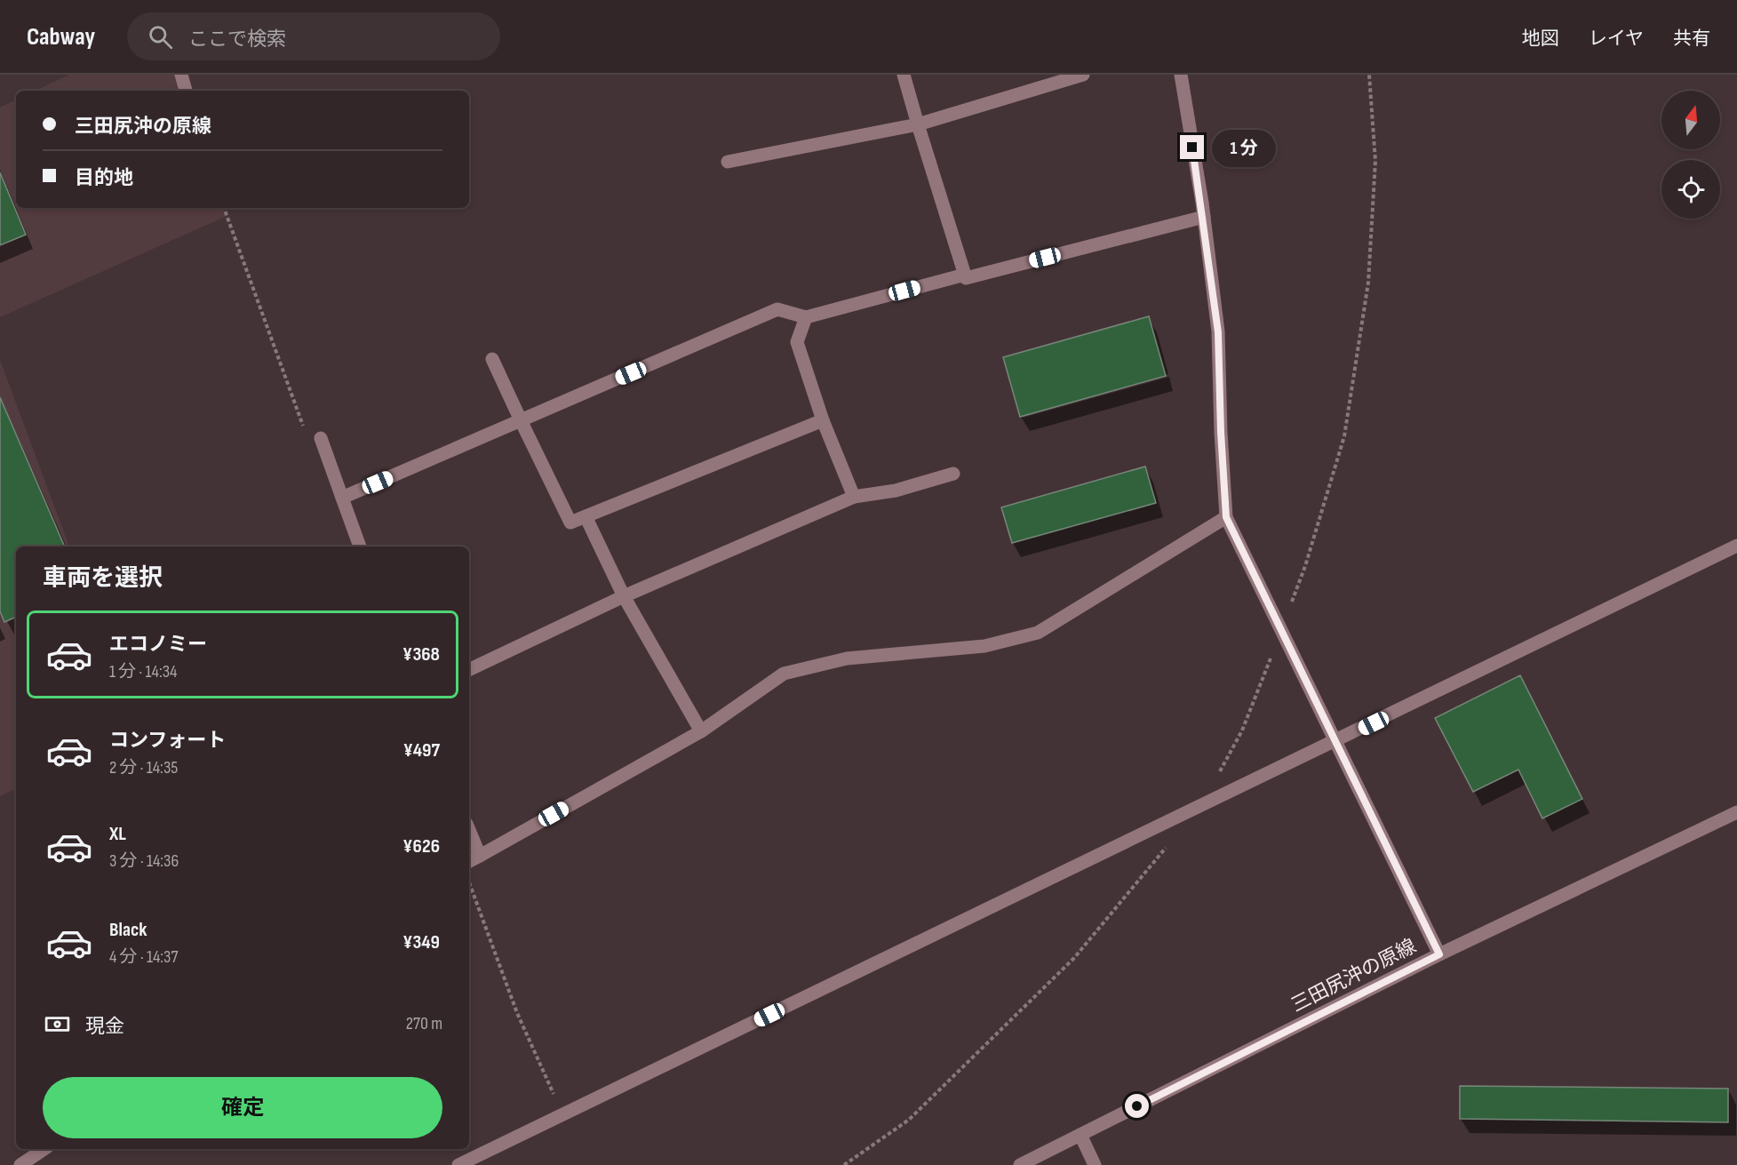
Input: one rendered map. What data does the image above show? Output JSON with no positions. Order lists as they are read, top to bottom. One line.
{"streets":{"street":["三田尻沖の原線"]},"north":"top","page":{"header":"Cabway","search":"ここで検索","nav":["地図","レイヤ","共有"],"banner":["三田尻沖の原線","目的地"],"bubble":"1 分","heading":"車両を選択","list":[{"name":"エコノミー","note":"1 分 · 14:34","value":"¥368"},{"name":"コンフォート","note":"2 分 · 14:35","value":"¥497"},{"name":"XL","note":"3 分 · 14:36","value":"¥626"},{"name":"Black","note":"4 分 · 14:37","value":"¥349"}],"pay":["現金","270 m"],"buttons":"確定"}}
